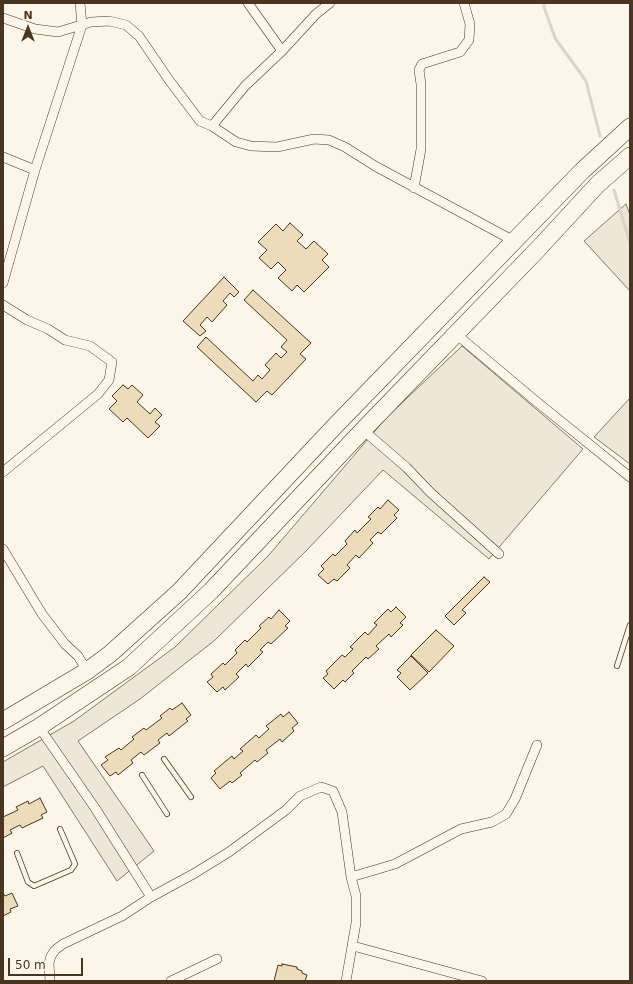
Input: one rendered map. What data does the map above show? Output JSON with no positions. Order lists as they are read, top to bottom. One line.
{"scale_bar":"50 m","north":"top"}
